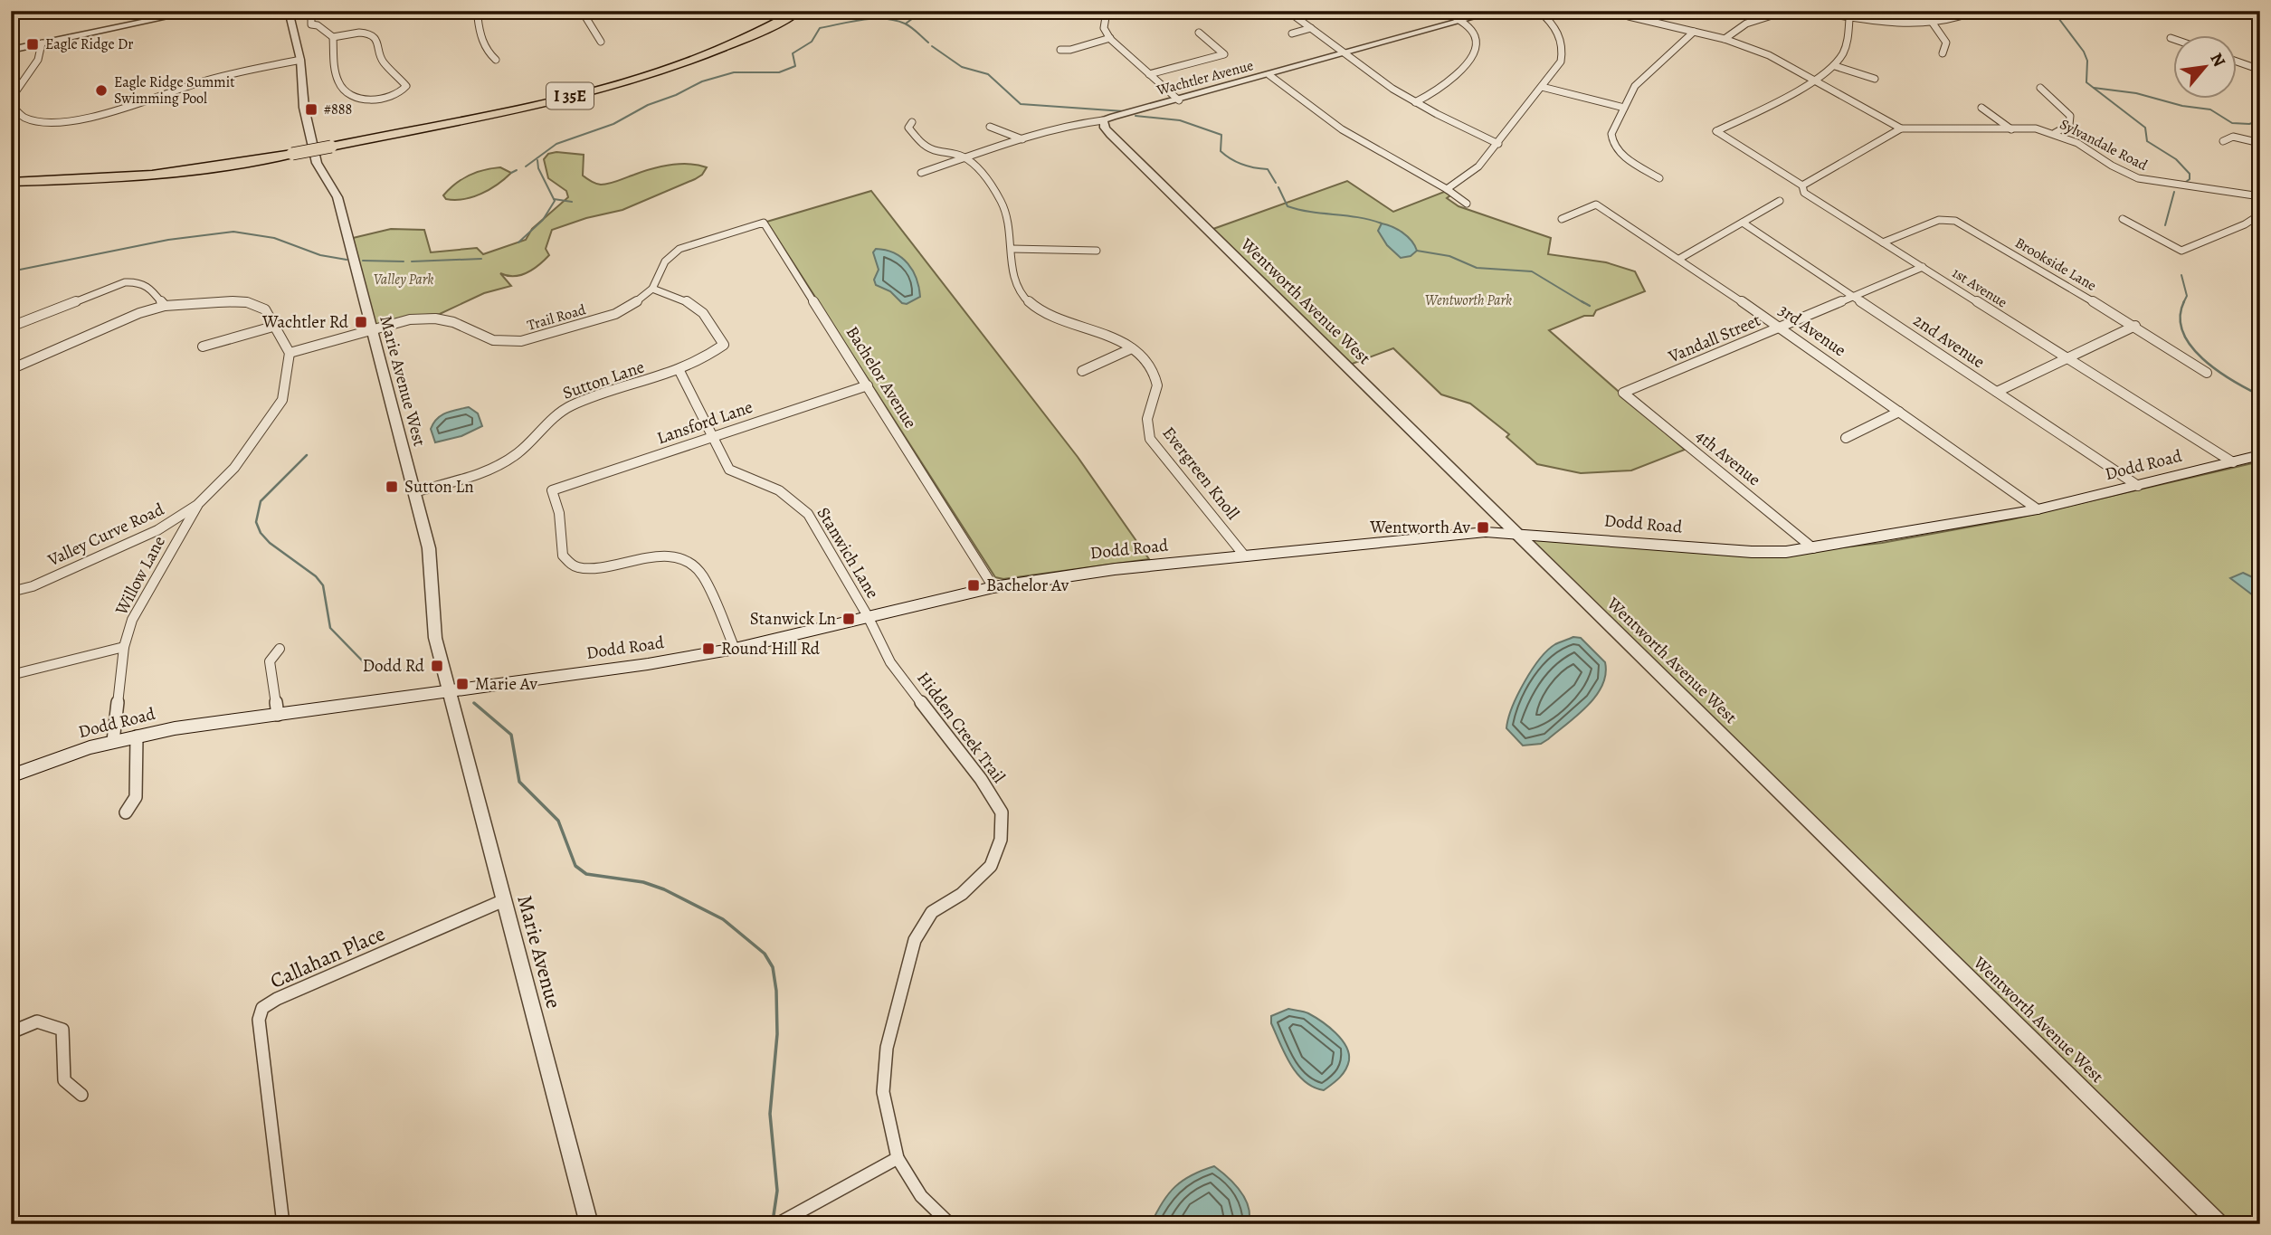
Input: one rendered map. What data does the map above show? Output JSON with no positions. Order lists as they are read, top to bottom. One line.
{"streets":{"highway":["I 35E"],"main road":["Dodd Road"],"street":["Wachtler Avenue","Sylvandale Road","Brookside Lane","1st Avenue","Wentworth Avenue West","Trail Road","3rd Avenue","Vandall Street","2nd Avenue","Bachelor Avenue","Sutton Lane","Marie Avenue West","Lansford Lane","4th Avenue","Evergreen Knoll","Valley Curve Road","Stanwich Lane","Willow Lane","Hidden Creek Trail","Marie Avenue","Callahan Place"]},"crossings":[["Wachtler Avenue","Wentworth Avenue West"],["Wachtler Avenue","Evergreen Knoll"],["Brookside Lane","1st Avenue"],["1st Avenue","Vandall Street"],["1st Avenue","Dodd Road"],["Wentworth Avenue West","Dodd Road"],["Trail Road","Bachelor Avenue"],["Trail Road","Sutton Lane"],["Trail Road","Marie Avenue West"],["3rd Avenue","Vandall Street"],["3rd Avenue","Dodd Road"],["Vandall Street","2nd Avenue"],["Vandall Street","4th Avenue"],["2nd Avenue","Dodd Road"],["Bachelor Avenue","Lansford Lane"],["Bachelor Avenue","Dodd Road"],["Sutton Lane","Marie Avenue West"],["Sutton Lane","Stanwich Lane"],["Marie Avenue West","Dodd Road"],["Marie Avenue West","Marie Avenue"],["Lansford Lane","Dodd Road"],["Lansford Lane","Stanwich Lane"],["4th Avenue","Dodd Road"],["Dodd Road","Evergreen Knoll"],["Dodd Road","Stanwich Lane"],["Dodd Road","Willow Lane"],["Dodd Road","Hidden Creek Trail"],["Dodd Road","Marie Avenue"],["Valley Curve Road","Willow Lane"],["Stanwich Lane","Hidden Creek Trail"],["Marie Avenue","Callahan Place"]],"parks":["Valley Park","Wentworth Park"],"places":{"transit":["Eagle Ridge Dr","#888","Wachtler Rd","Sutton Ln","Wentworth Av","Bachelor Av","Stanwick Ln","Round Hill Rd","Dodd Rd","Marie Av"],"other":["Eagle Ridge Summit Swimming Pool"]},"north":"top right"}
